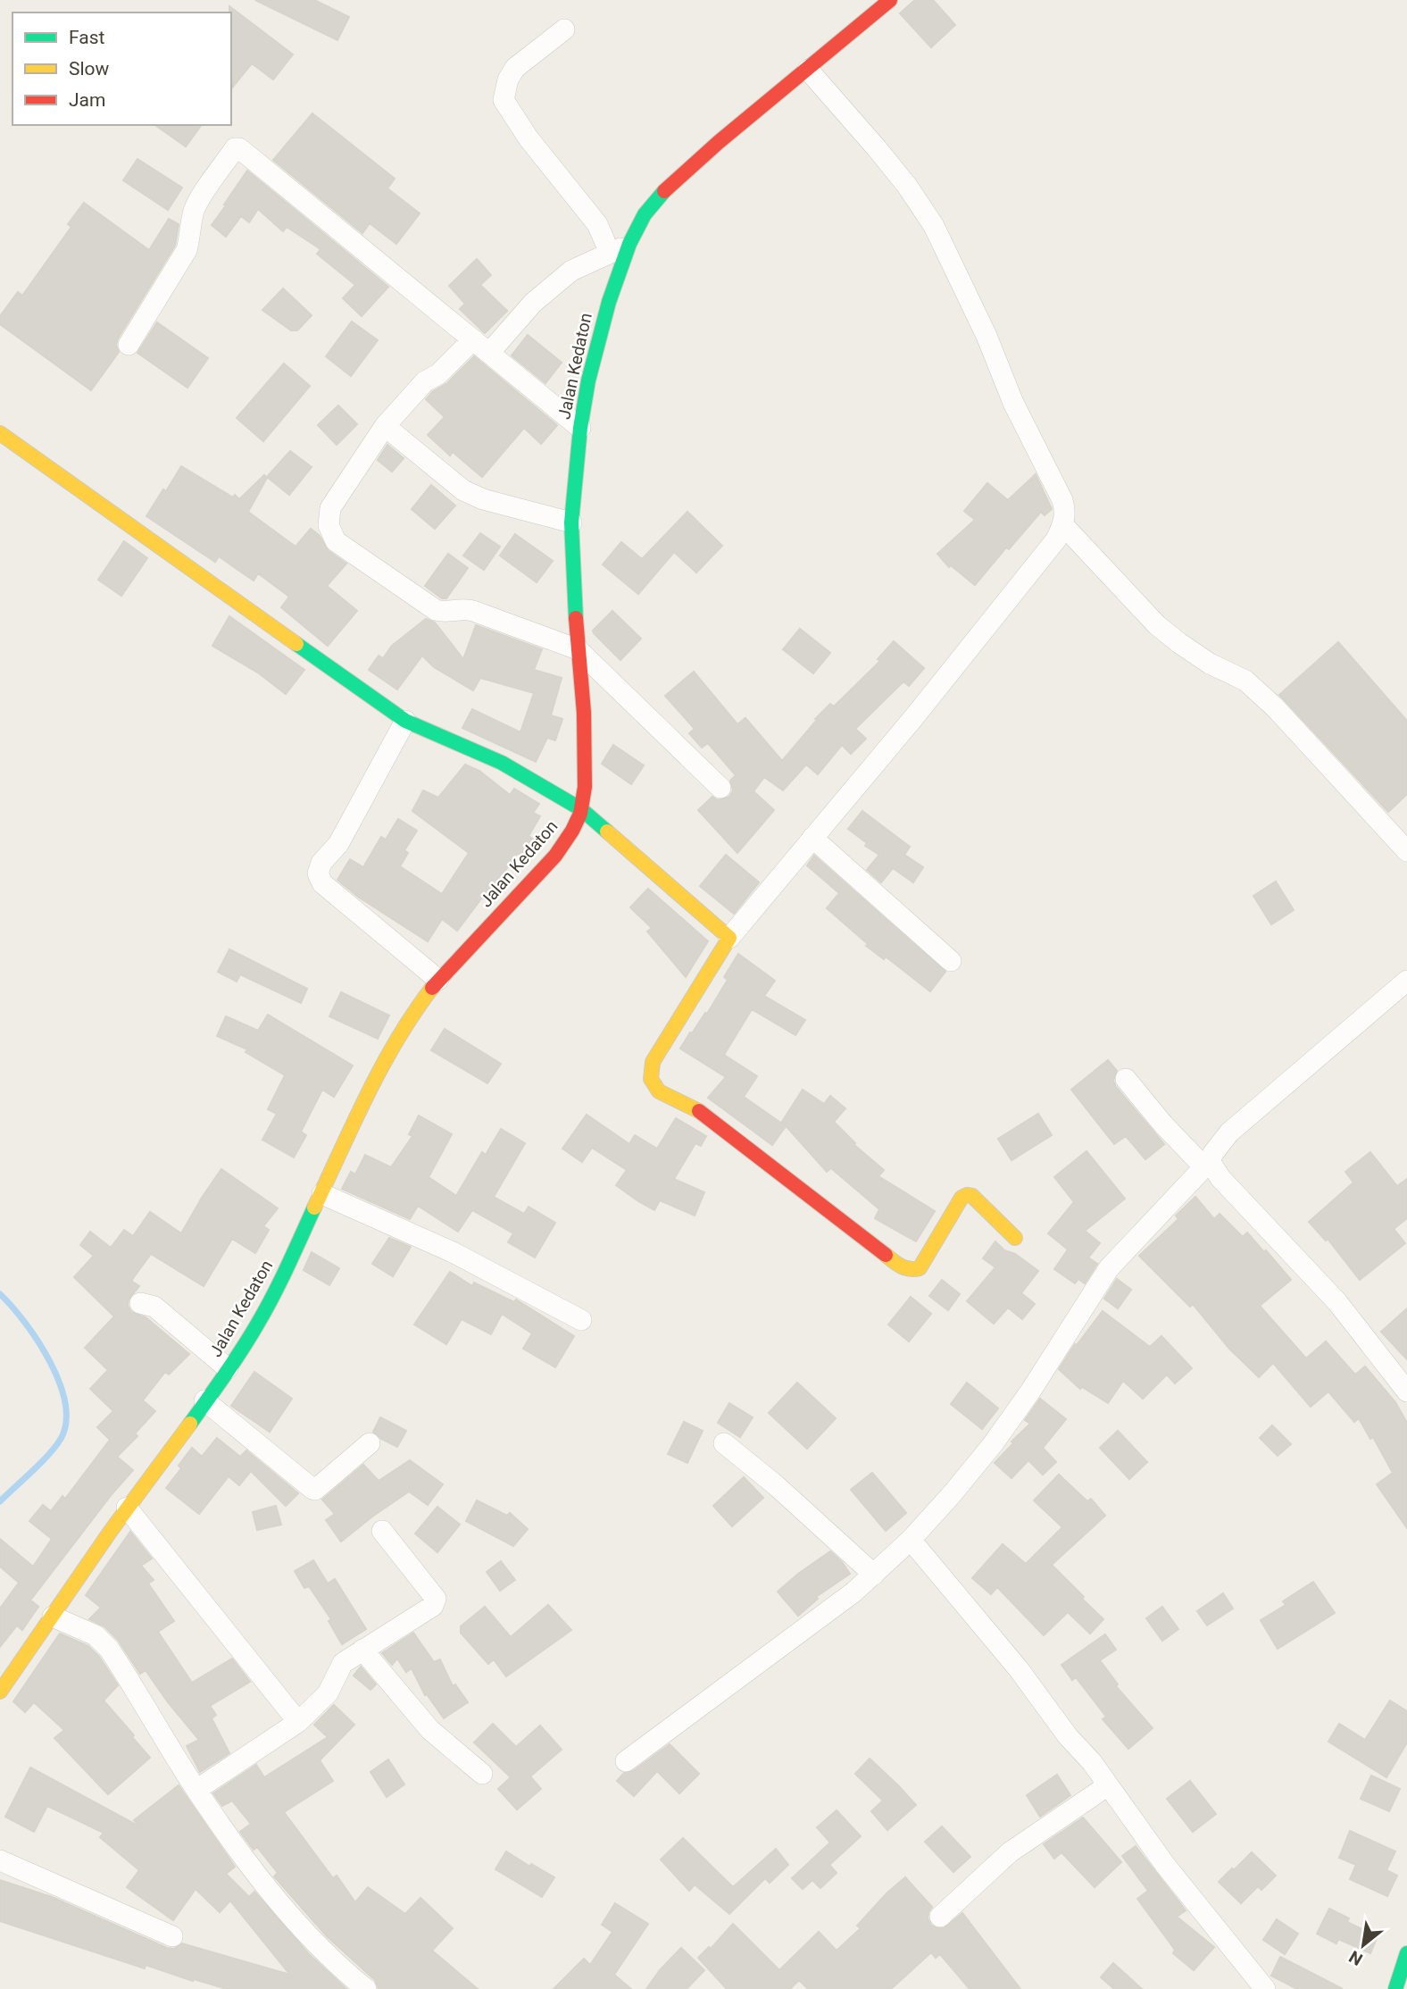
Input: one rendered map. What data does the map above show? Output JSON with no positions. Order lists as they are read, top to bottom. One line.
{"streets":{"street":["Jalan Kedaton"]},"legend":["Fast","Slow","Jam"],"north":"bottom left"}
